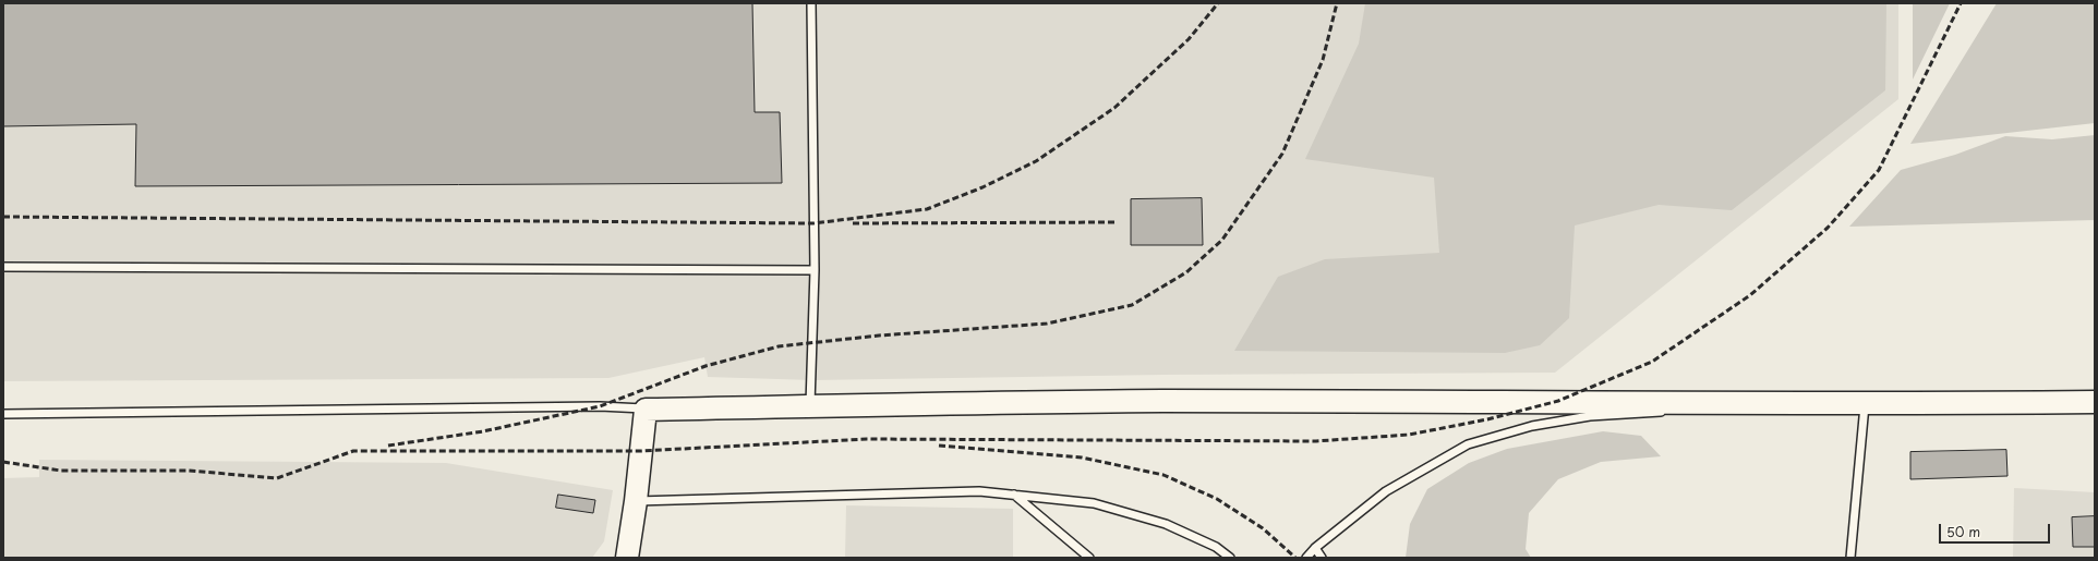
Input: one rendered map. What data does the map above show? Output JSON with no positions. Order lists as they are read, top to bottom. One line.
{"scale_bar":"50 m"}
